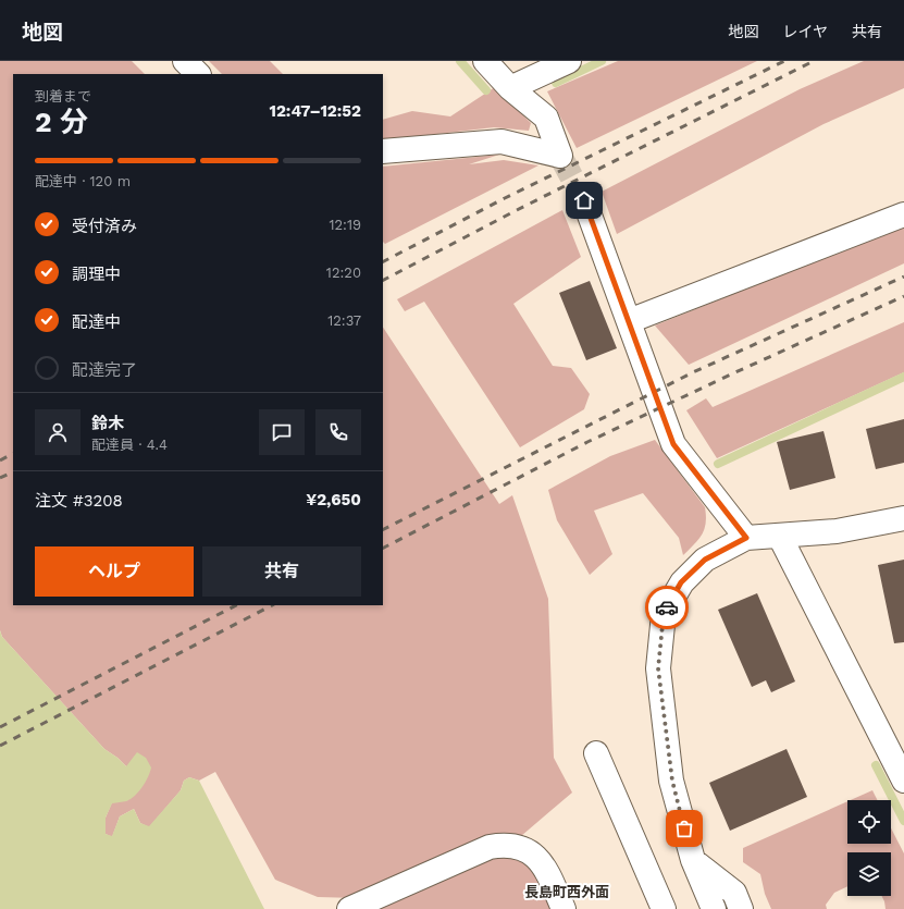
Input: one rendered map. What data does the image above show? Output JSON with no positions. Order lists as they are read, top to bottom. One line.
{"districts":["長島町西外面"],"page":{"header":"地図","nav":["地図","レイヤ","共有"],"heading":["2 分","到着まで","12:47–12:52"],"panel":["鈴木","配達員 · 4.4","注文 #3208","¥2,650"],"bar":"配達中 · 120 m","list":[["受付済み","12:19"],["調理中","12:20"],["配達中","12:37"],"配達完了"],"buttons":["ヘルプ","共有"]}}
